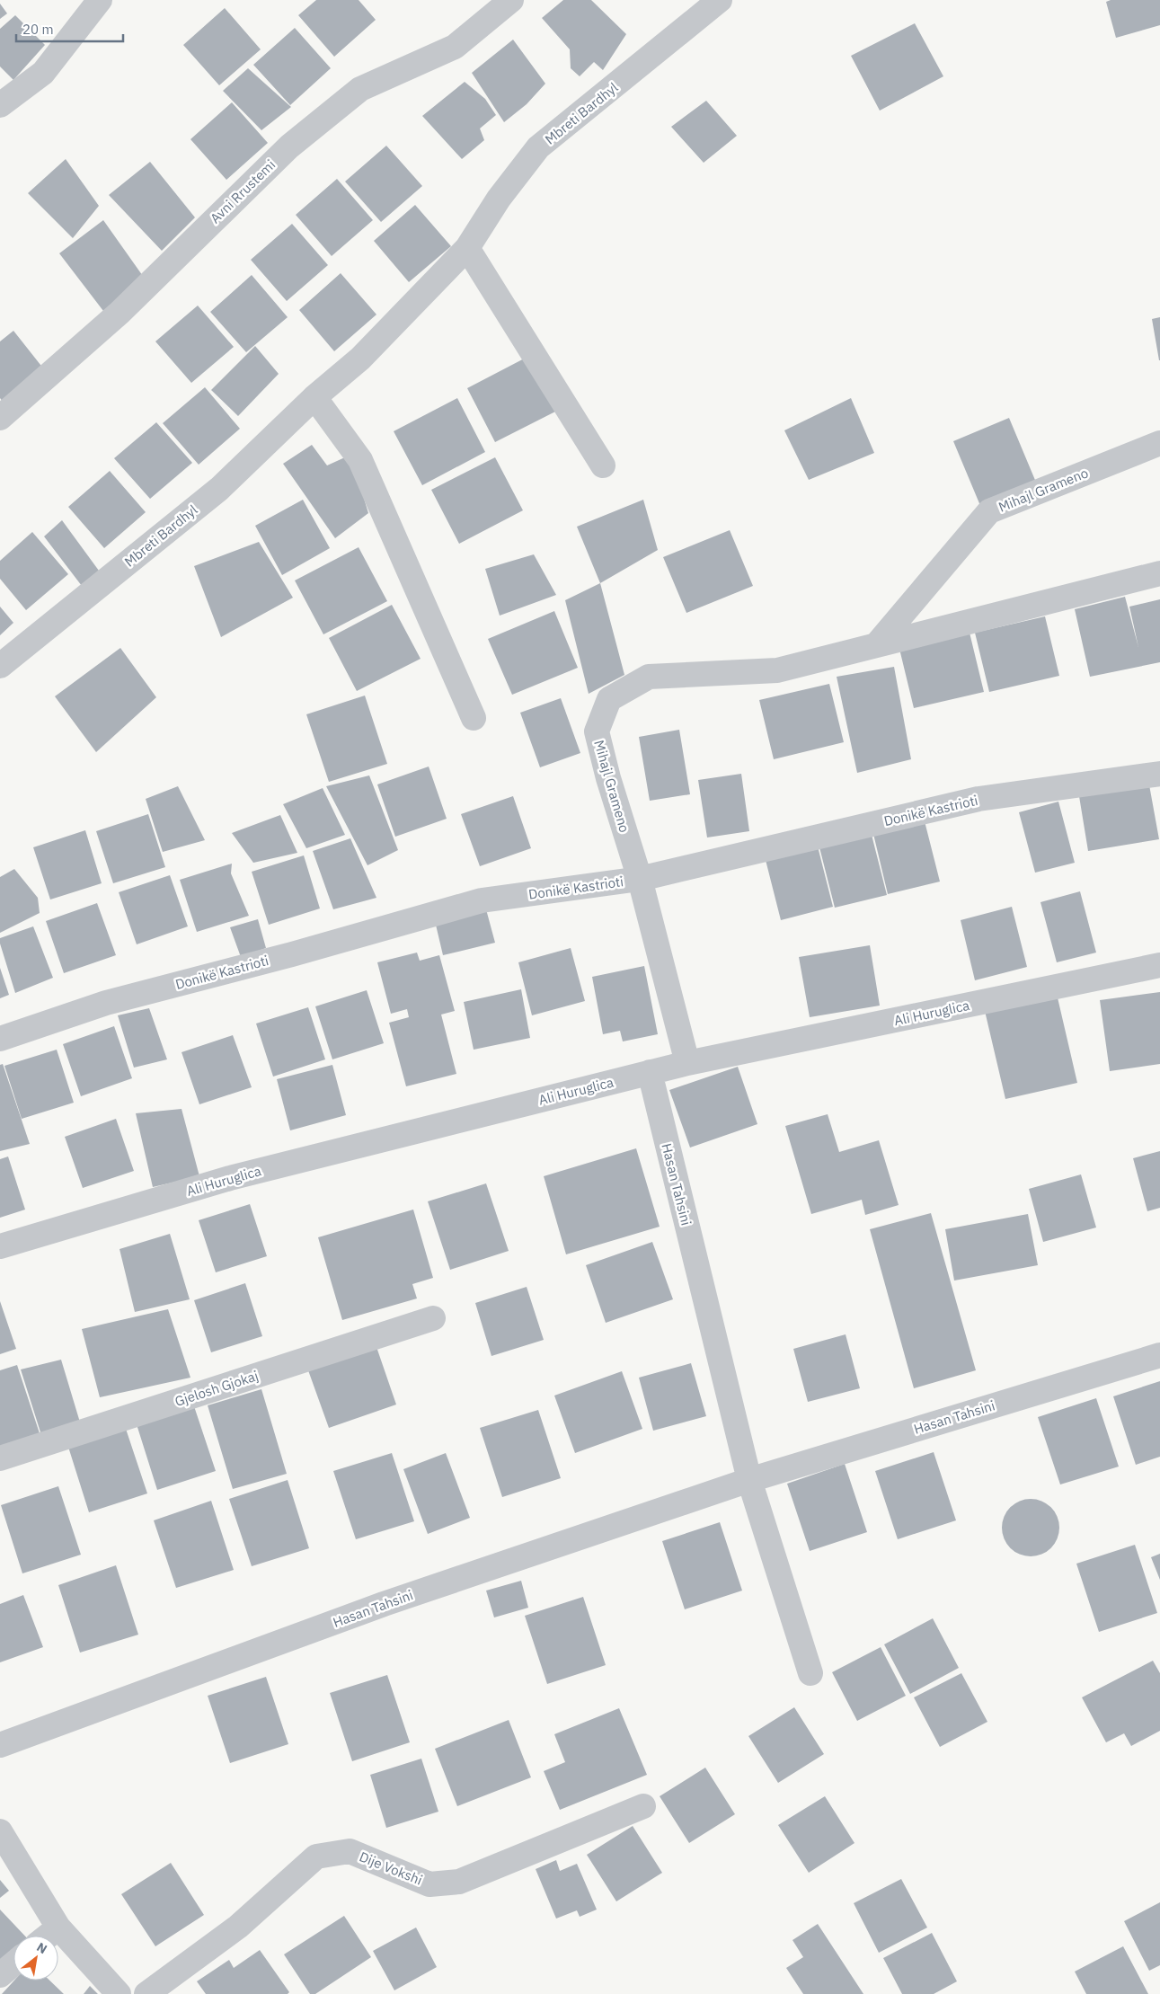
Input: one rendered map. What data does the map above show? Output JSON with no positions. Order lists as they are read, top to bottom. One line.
{"streets":{"street":["Mbreti Bardhyl","Avni Rrustemi","Mihajl Grameno","Donikë Kastrioti","Ali Huruglica","Hasan Tahsini","Gjelosh Gjokaj","Dije Vokshi"]},"crossings":[["Mihajl Grameno","Donikë Kastrioti"],["Mihajl Grameno","Ali Huruglica"],["Ali Huruglica","Hasan Tahsini"]],"scale_bar":"20 m","north":"top right"}
